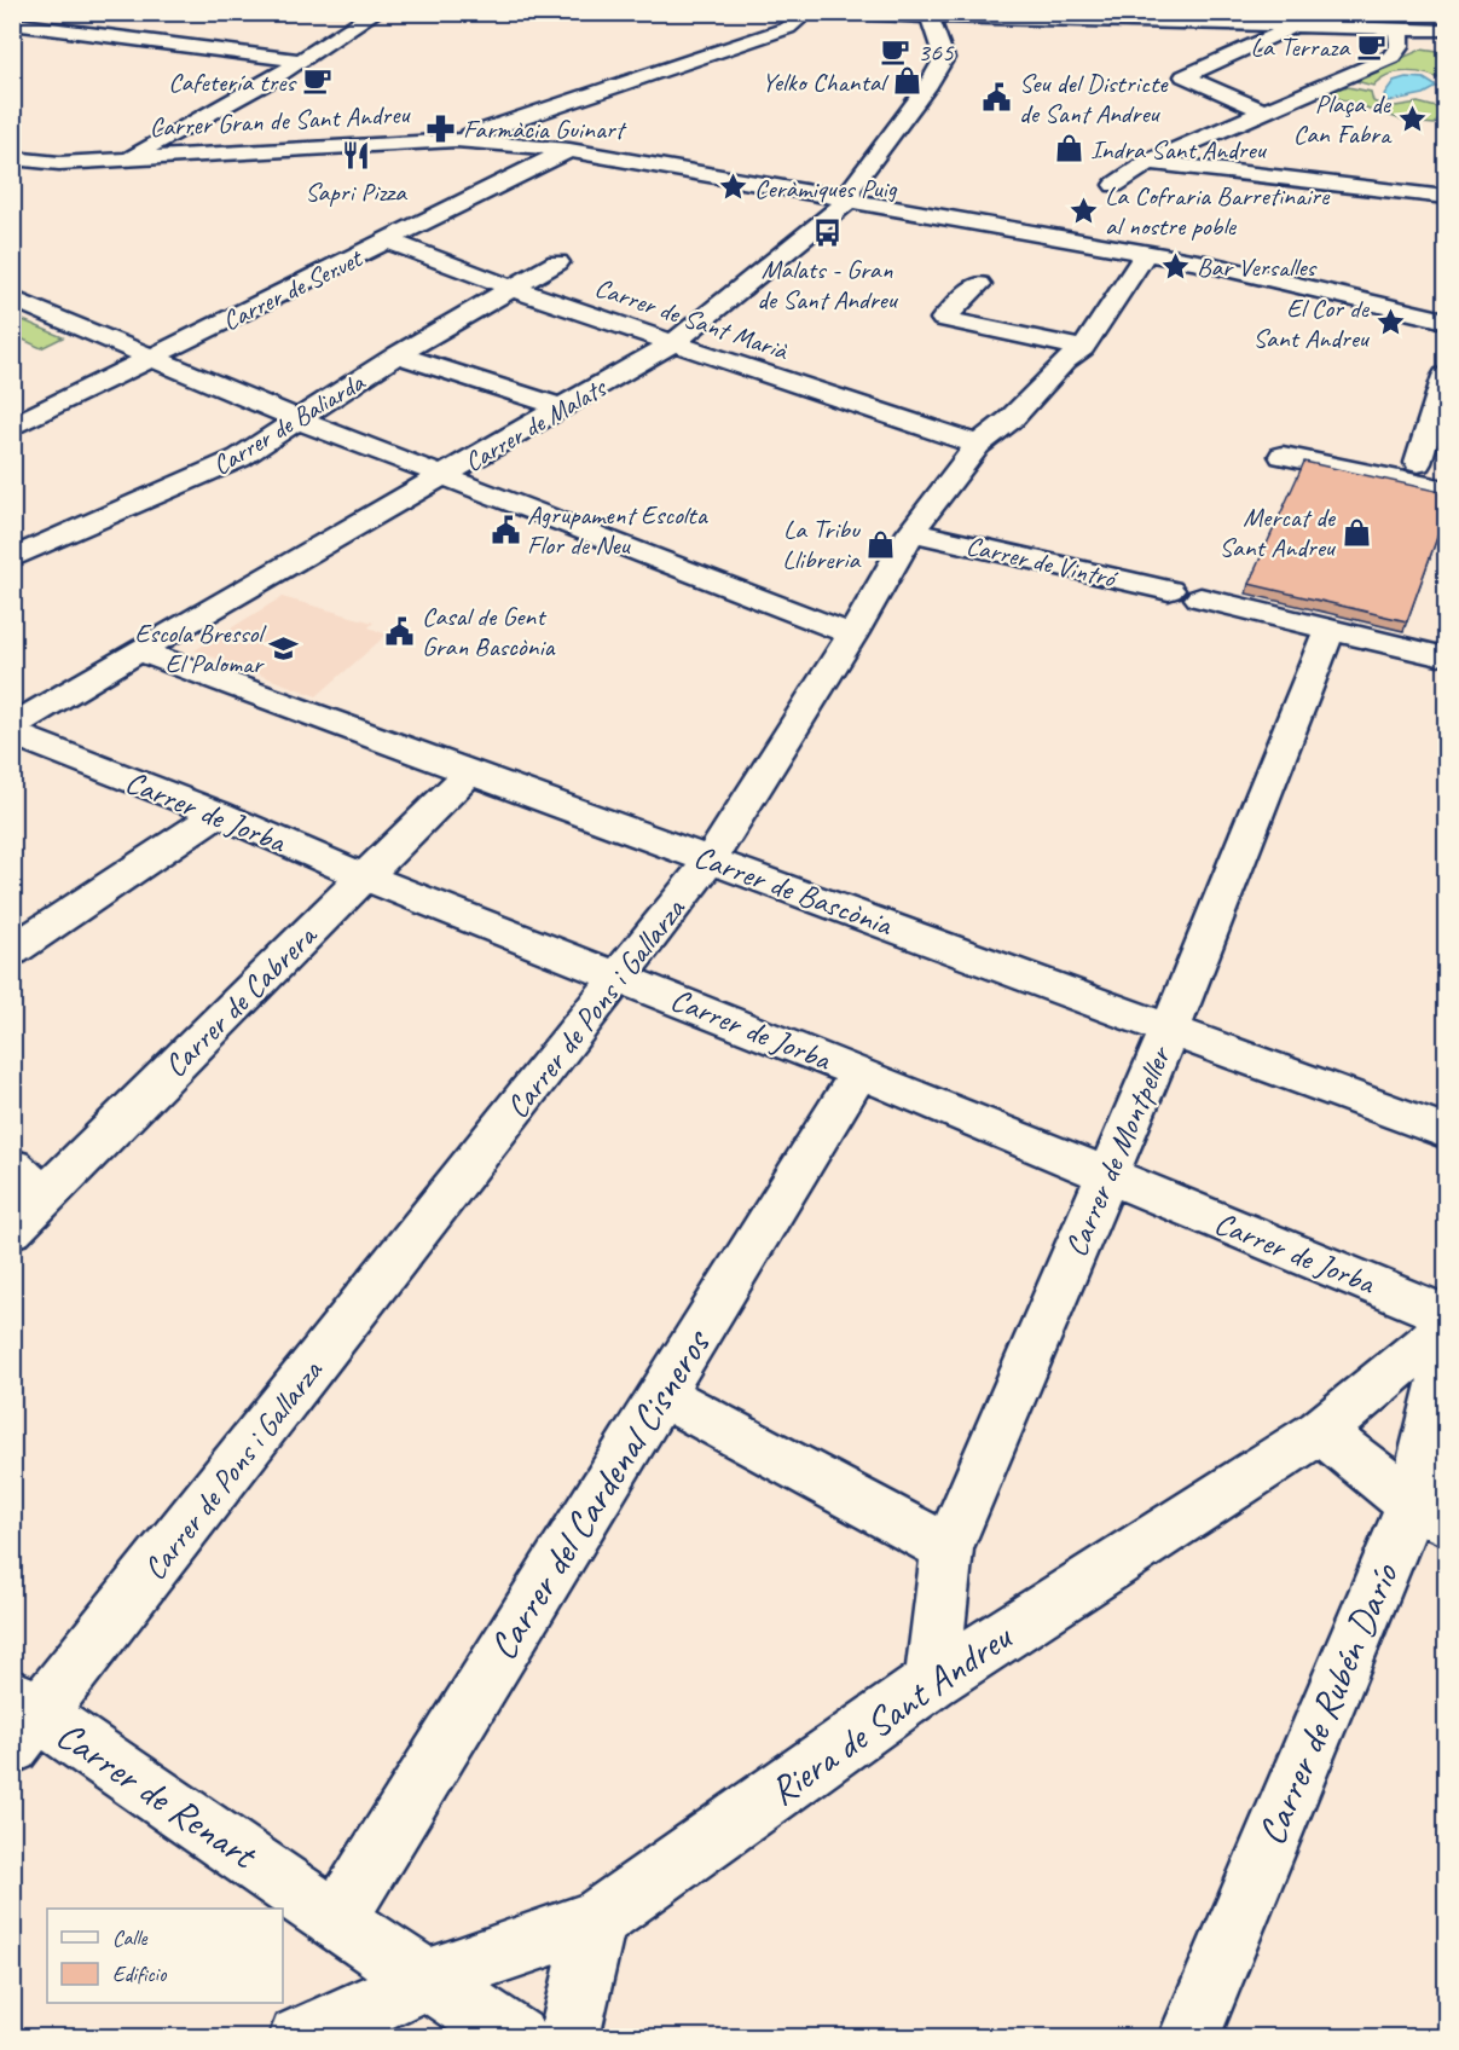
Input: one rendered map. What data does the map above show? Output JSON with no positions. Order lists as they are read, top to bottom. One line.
{"streets":{"street":["Carrer Gran de Sant Andreu","Carrer de Servet","Carrer de Sant Marià","Carrer de Baliarda","Carrer de Malats","Carrer de Vintró","Carrer de Jorba","Carrer de Bascònia","Carrer de Cabrera","Carrer de Pons i Gallarza","Carrer de Montpeller","Carrer del Cardenal Cisneros","Carrer de Rubén Darío","Riera de Sant Andreu","Carrer de Renart"]},"crossings":[["Carrer Gran de Sant Andreu","Carrer de Servet"],["Carrer Gran de Sant Andreu","Carrer de Malats"],["Carrer Gran de Sant Andreu","Carrer de Pons i Gallarza"],["Carrer de Servet","Carrer de Sant Marià"],["Carrer de Sant Marià","Carrer de Baliarda"],["Carrer de Sant Marià","Carrer de Malats"],["Carrer de Sant Marià","Carrer de Pons i Gallarza"],["Carrer de Malats","Carrer de Bascònia"],["Carrer de Vintró","Carrer de Pons i Gallarza"],["Carrer de Jorba","Carrer de Cabrera"],["Carrer de Jorba","Carrer de Pons i Gallarza"],["Carrer de Jorba","Carrer de Montpeller"],["Carrer de Jorba","Carrer del Cardenal Cisneros"],["Carrer de Bascònia","Carrer de Cabrera"],["Carrer de Bascònia","Carrer de Pons i Gallarza"],["Carrer de Bascònia","Carrer de Montpeller"],["Carrer de Pons i Gallarza","Carrer de Renart"],["Carrer de Montpeller","Riera de Sant Andreu"],["Carrer del Cardenal Cisneros","Carrer de Renart"],["Riera de Sant Andreu","Carrer de Renart"]],"places":{"cafe":["La Terraza","365","Cafetería tres"],"shop":["Yelko Chantal","Indra Sant Andreu","Mercat de Sant Andreu","La Tribu Llibreria"],"public building":["Seu del Districte de Sant Andreu","Agrupament Escolta Flor de Neu","Casal de Gent Gran Bascònia"],"place":["Plaça de Can Fabra","Ceràmiques Puig","La Cofraria Barretinaire al nostre poble","Bar Versalles","El Cor de Sant Andreu"],"pharmacy":["Farmàcia Guinart"],"restaurant":["Sapri Pizza"],"bus stop":["Malats - Gran de Sant Andreu"],"school or university":["Escola Bressol El Palomar"]},"legend":["Calle","Edificio"]}
